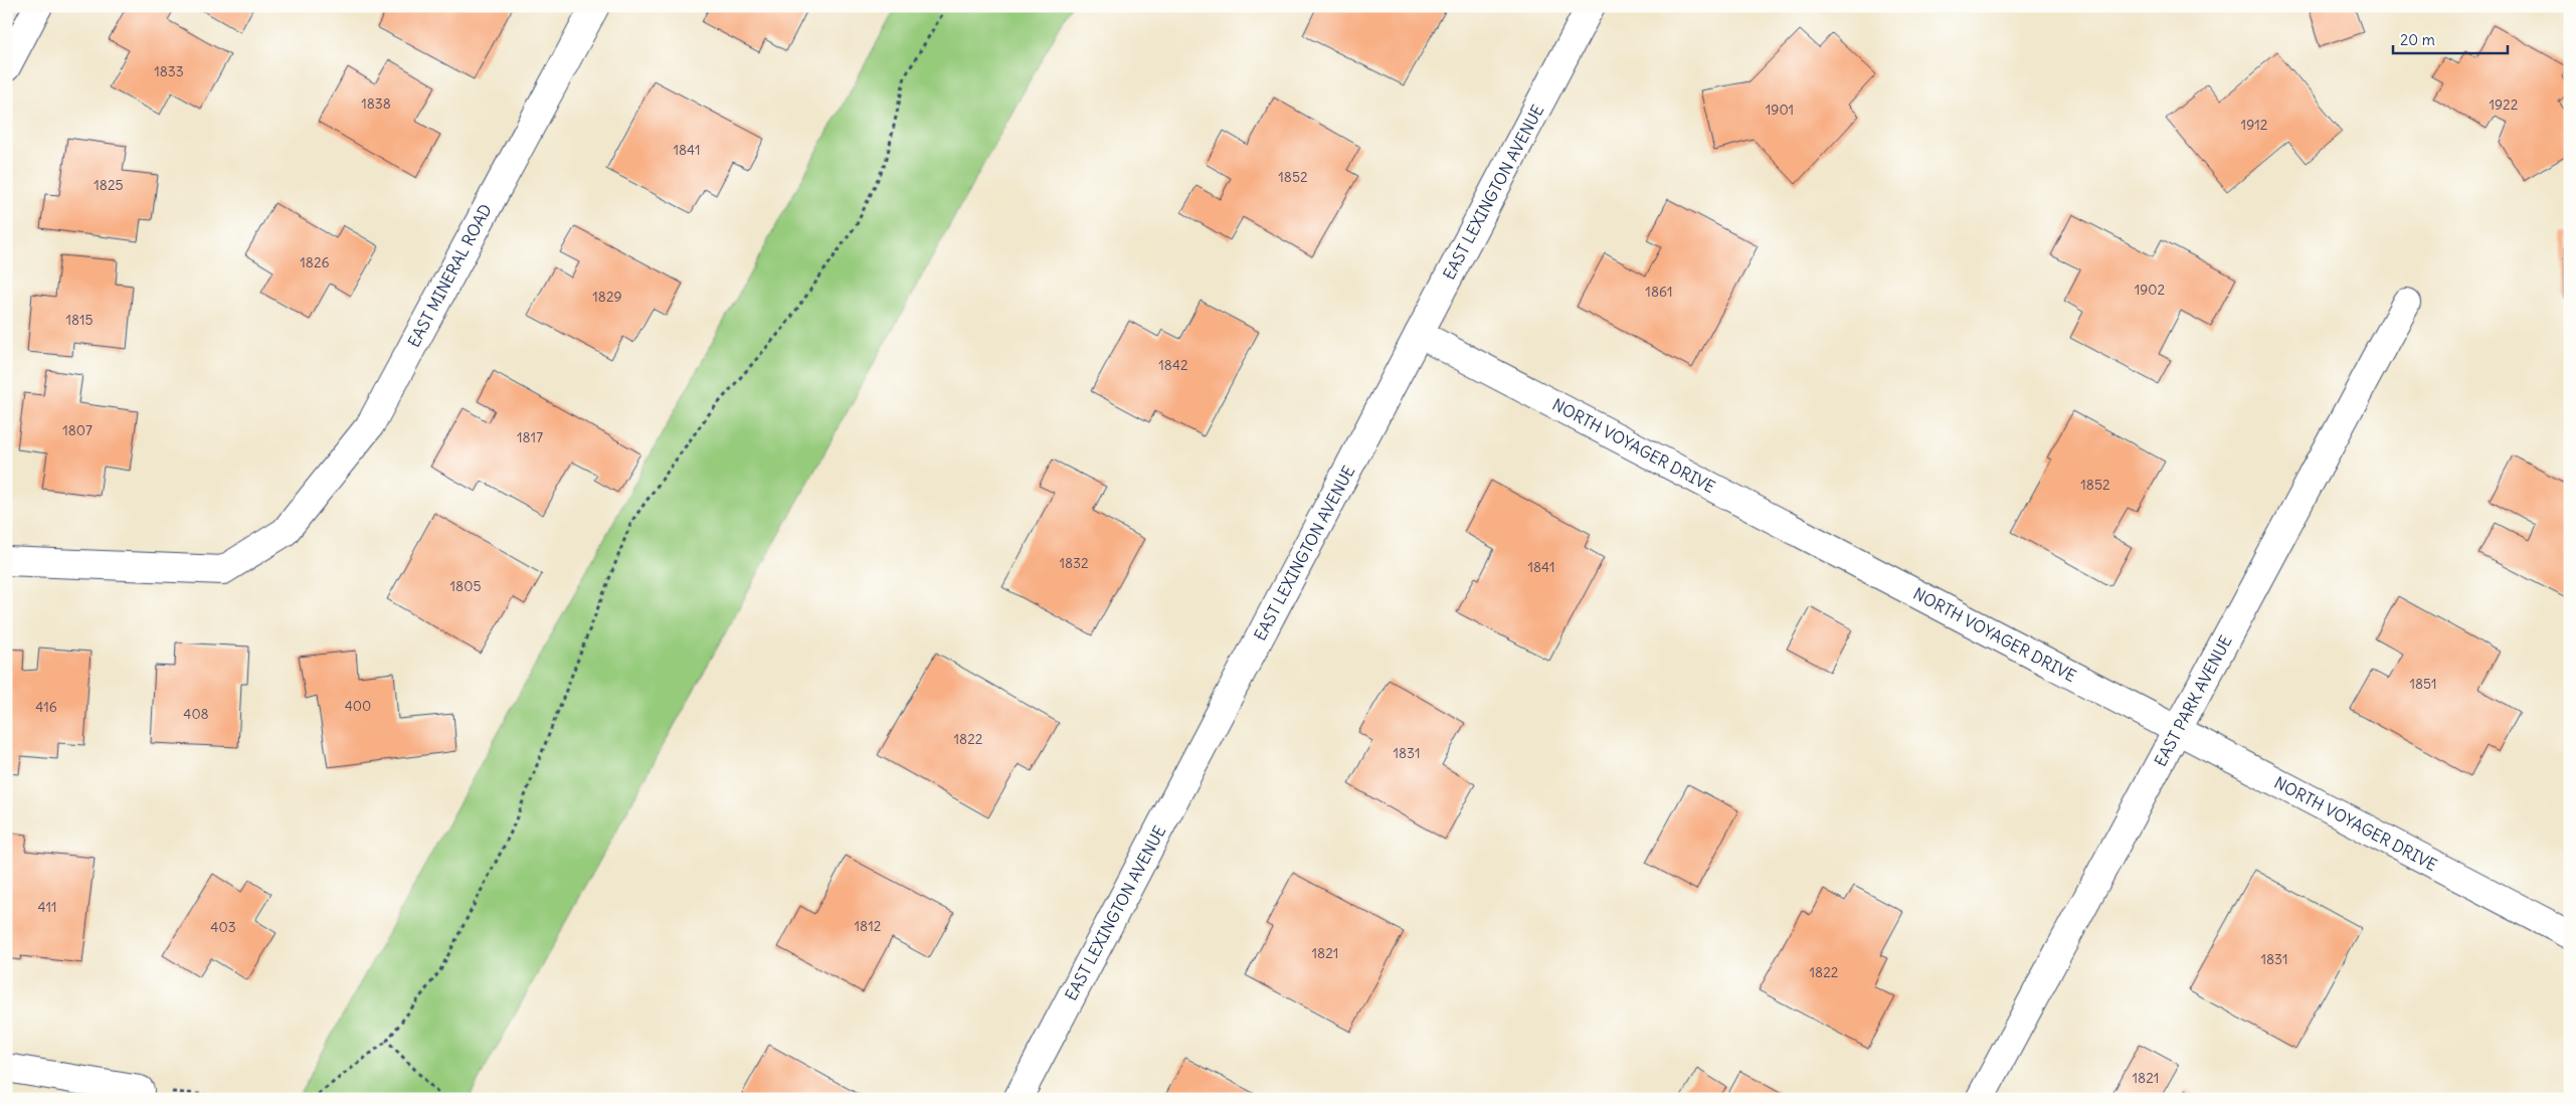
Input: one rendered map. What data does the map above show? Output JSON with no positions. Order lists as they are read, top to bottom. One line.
{"streets":{"street":["EAST LEXINGTON AVENUE","EAST MINERAL ROAD","NORTH VOYAGER DRIVE","EAST PARK AVENUE"]},"crossings":[["EAST LEXINGTON AVENUE","NORTH VOYAGER DRIVE"],["NORTH VOYAGER DRIVE","EAST PARK AVENUE"]],"house_numbers":["1833","1838","1922","1901","1912","1841","1852","1825","1826","1902","1861","1829","1815","1842","1807","1817","1852","1832","1841","1805","1851","400","416","408","1822","1831","411","1812","403","1821","1831","1822","1821"],"scale_bar":"20 m"}
